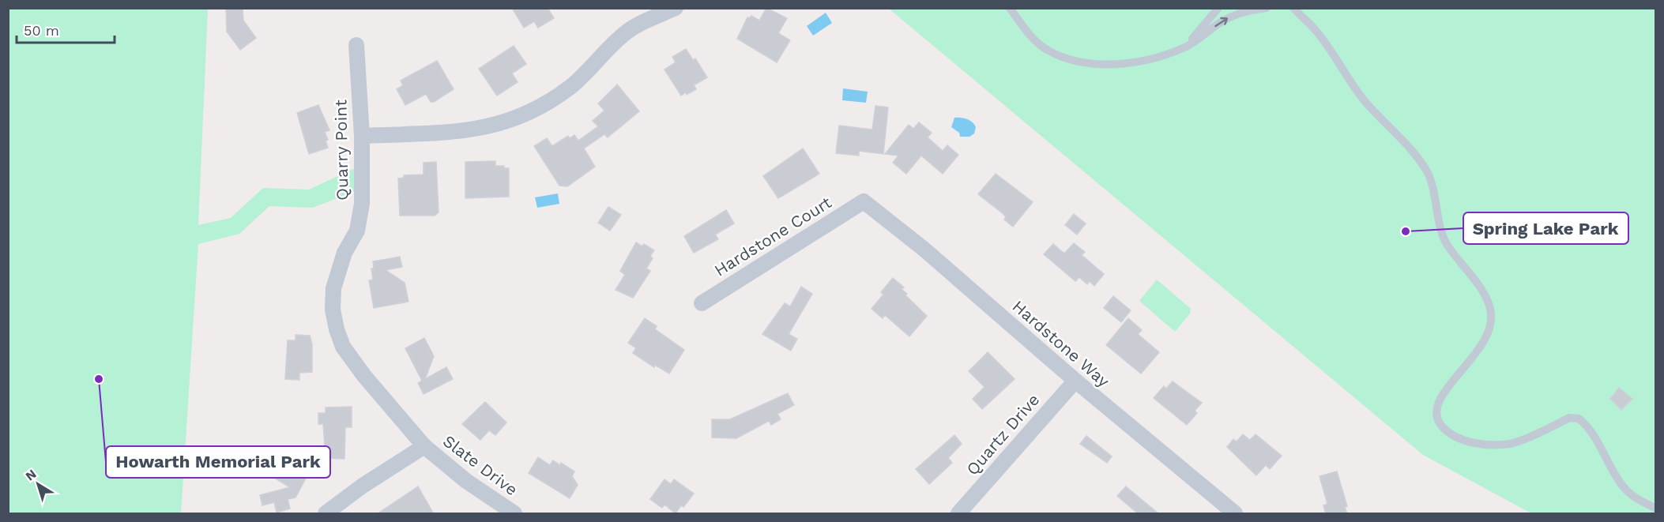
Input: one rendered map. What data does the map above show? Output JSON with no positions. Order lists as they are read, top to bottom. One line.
{"streets":{"street":["Quarry Point","Hardstone Court","Hardstone Way","Quartz Drive","Slate Drive"]},"crossings":[["Quarry Point","Slate Drive"],["Hardstone Court","Hardstone Way"],["Hardstone Way","Quartz Drive"]],"places":["Spring Lake Park","Howarth Memorial Park"],"scale_bar":"50 m","north":"top left"}
